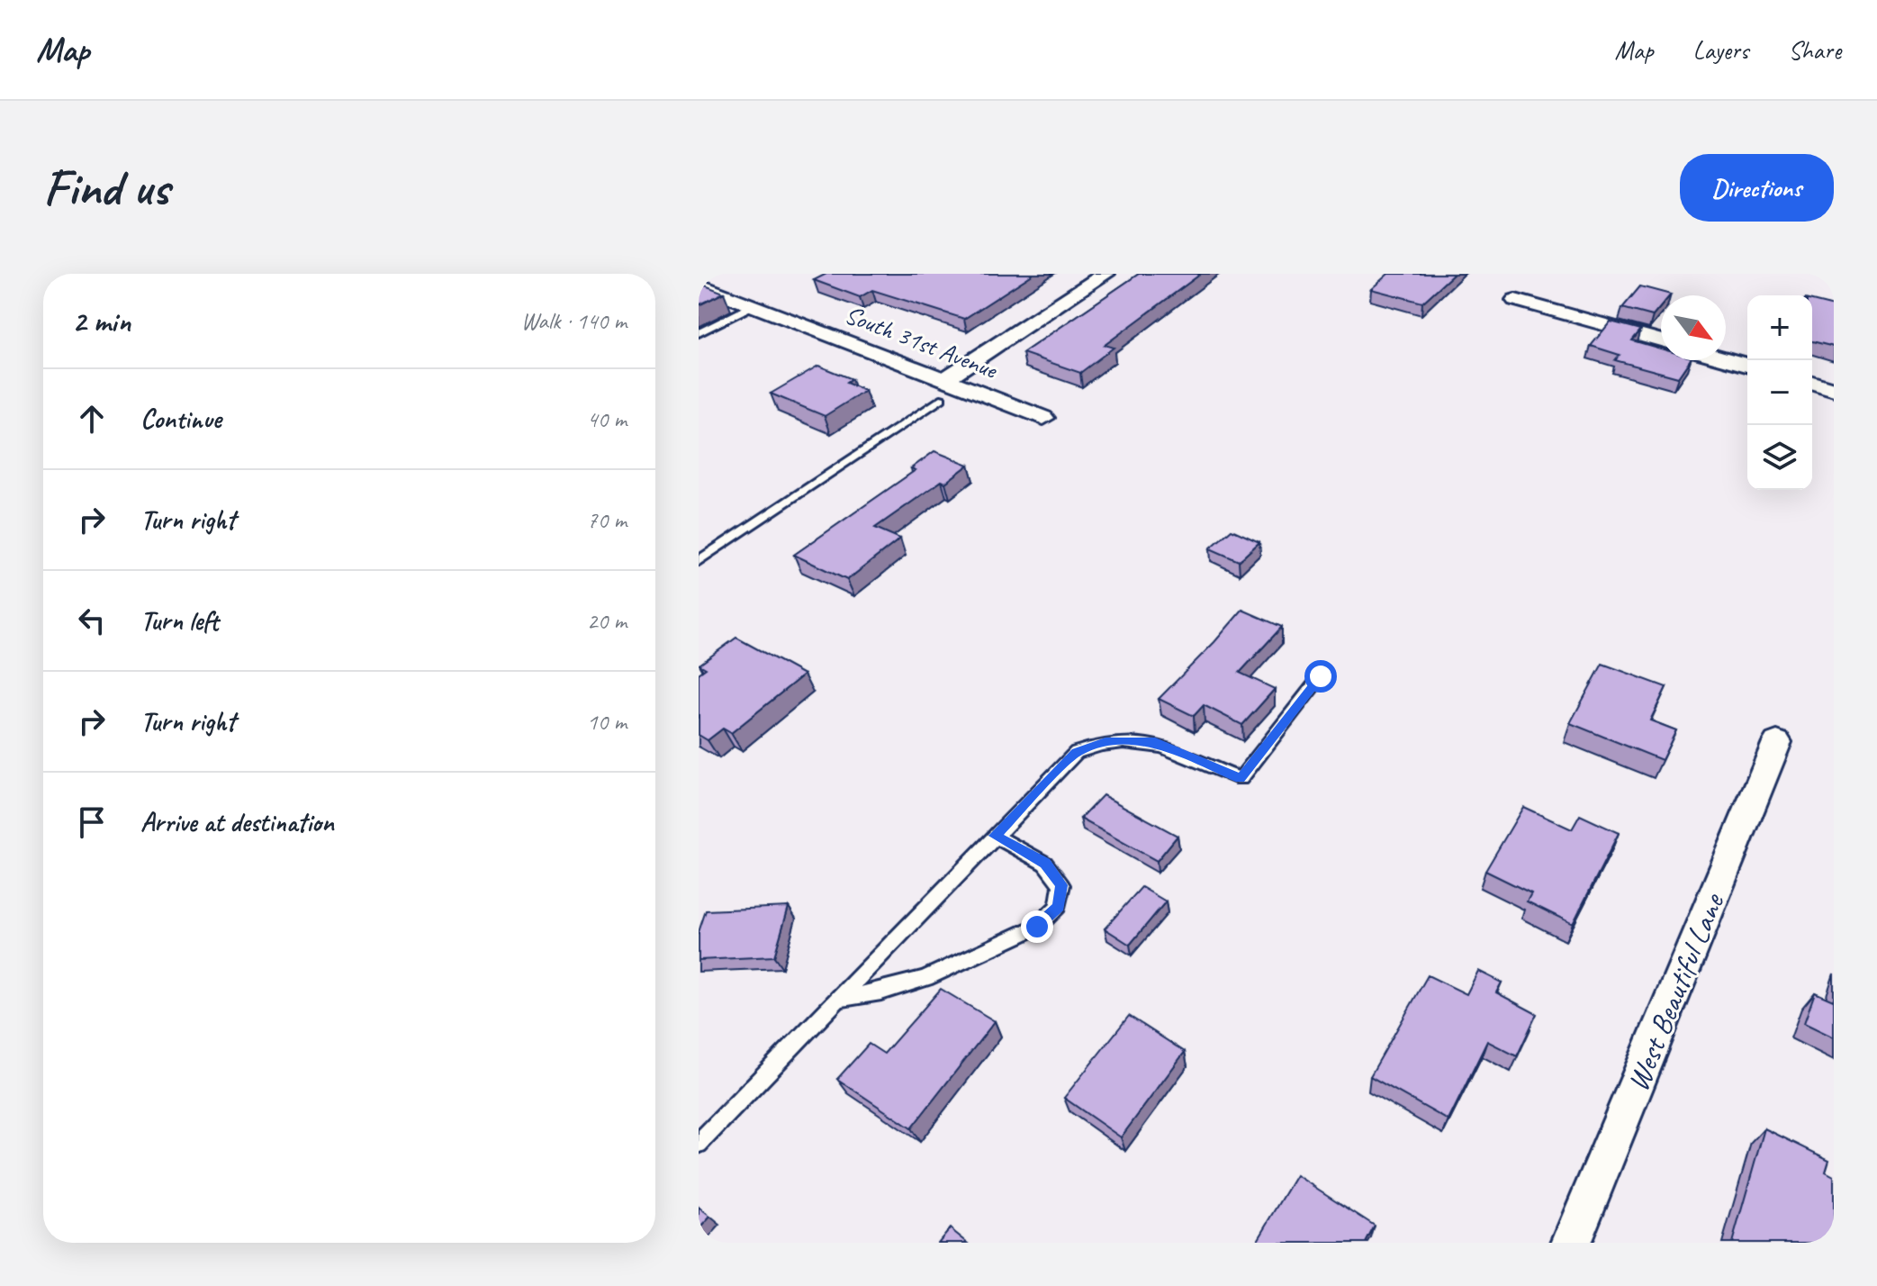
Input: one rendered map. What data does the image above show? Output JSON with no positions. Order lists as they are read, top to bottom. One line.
{"streets":{"street":["South 31st Avenue","West Beautiful Lane"]},"north":"bottom right","page":{"header":"Map","nav":["Map","Layers","Share"],"buttons":"Directions","title":"Find us","heading":["2 min","Walk · 140 m"],"map_buttons":["+","−"],"list":[["Continue","40 m"],["Turn right","70 m"],["Turn left","20 m"],["Turn right","10 m"],"Arrive at destination"]}}
